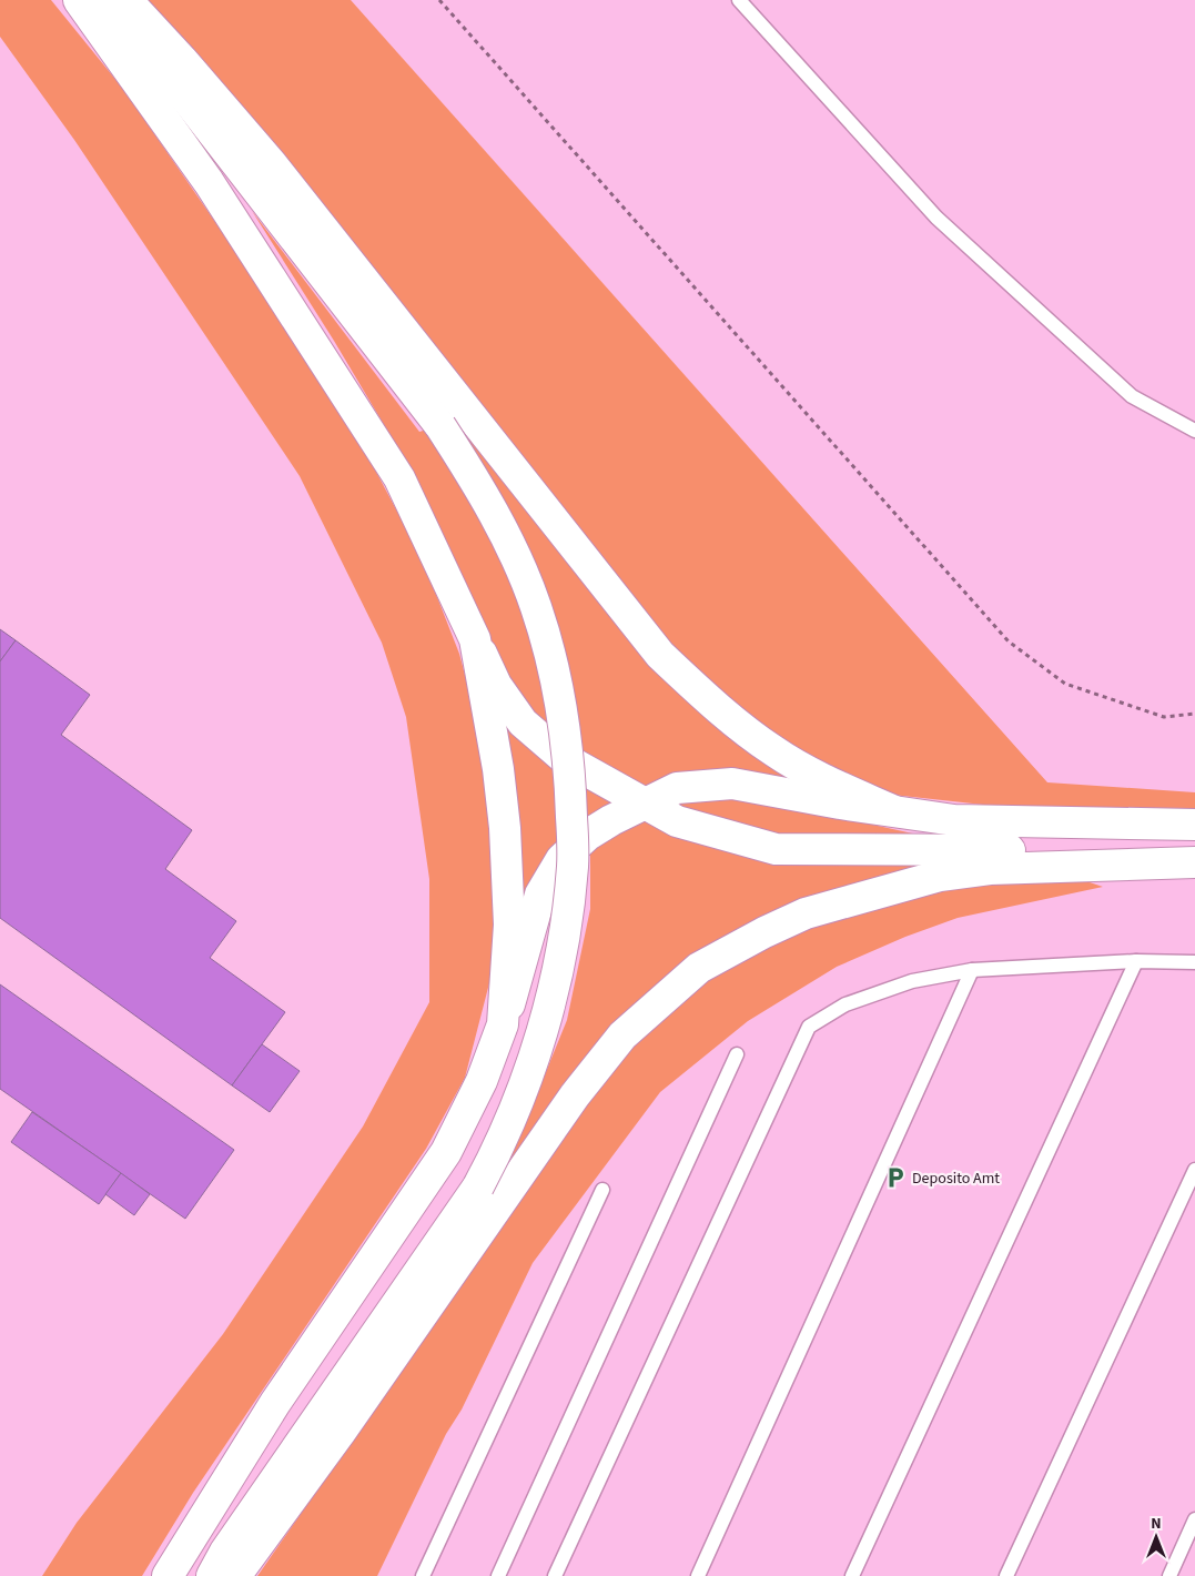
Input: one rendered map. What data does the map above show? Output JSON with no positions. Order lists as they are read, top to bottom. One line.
{"places":{"parking":["Deposito Amt"]},"north":"top"}
